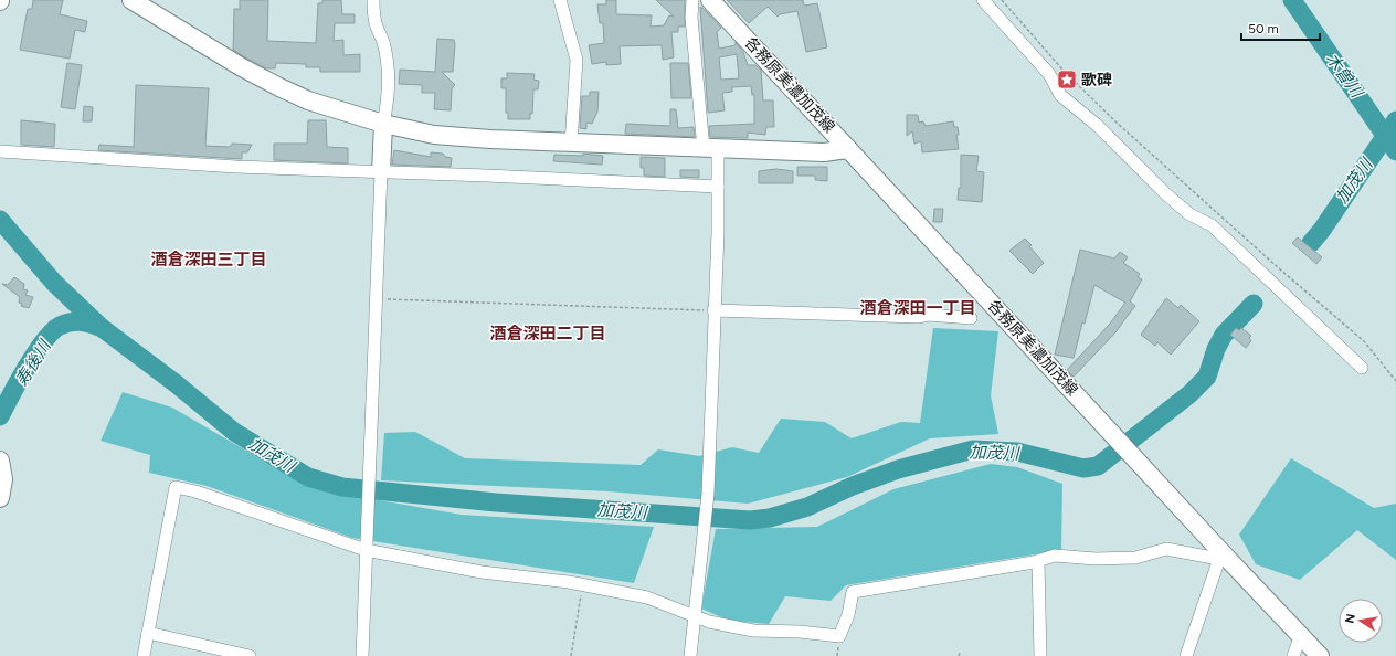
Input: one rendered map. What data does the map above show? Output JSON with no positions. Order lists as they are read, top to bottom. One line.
{"streets":{"main road":["各務原美濃加茂線"]},"districts":["酒倉深田三丁目","酒倉深田一丁目","酒倉深田二丁目"],"water":["木曽川","加茂川","寿後川"],"places":{"place":["歌碑"]},"scale_bar":"50 m","north":"left"}
